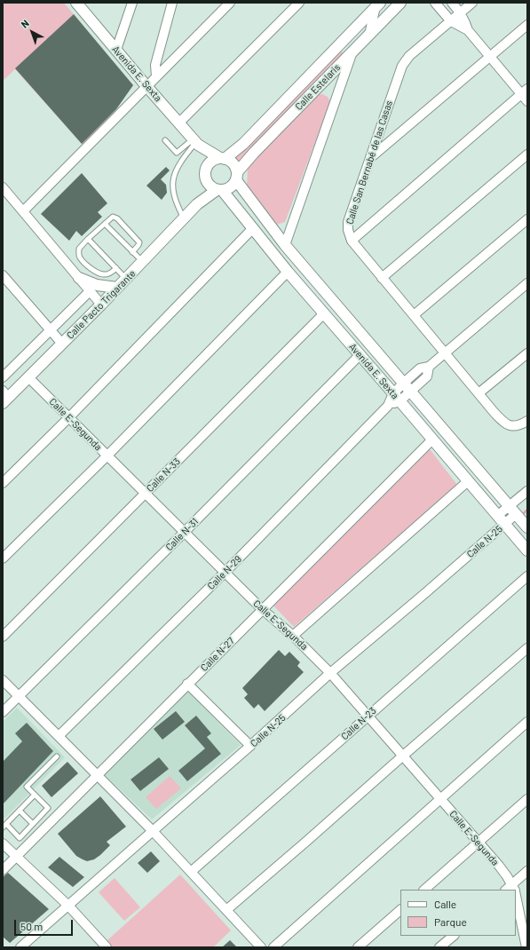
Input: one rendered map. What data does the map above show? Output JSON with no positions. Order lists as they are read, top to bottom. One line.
{"streets":{"street":["Avenida E. Sexta","Calle Estelaris","Calle San Bernabé de las Casas","Calle Pacto Trigarante","Calle E-Segunda","Calle N-33","Calle N-31","Calle N-25","Calle N-29","Calle N-27","Calle N-23"]},"crossings":[["Avenida E. Sexta","Calle Estelaris"],["Avenida E. Sexta","Calle Pacto Trigarante"],["Avenida E. Sexta","Calle N-33"],["Avenida E. Sexta","Calle N-31"],["Avenida E. Sexta","Calle N-25"],["Avenida E. Sexta","Calle N-29"],["Avenida E. Sexta","Calle N-27"],["Calle Estelaris","Calle Pacto Trigarante"],["Calle Pacto Trigarante","Calle E-Segunda"],["Calle E-Segunda","Calle N-33"],["Calle E-Segunda","Calle N-31"],["Calle E-Segunda","Calle N-25"],["Calle E-Segunda","Calle N-29"],["Calle E-Segunda","Calle N-27"],["Calle E-Segunda","Calle N-23"]],"legend":["Calle","Parque"],"scale_bar":"50 m","north":"top left"}
